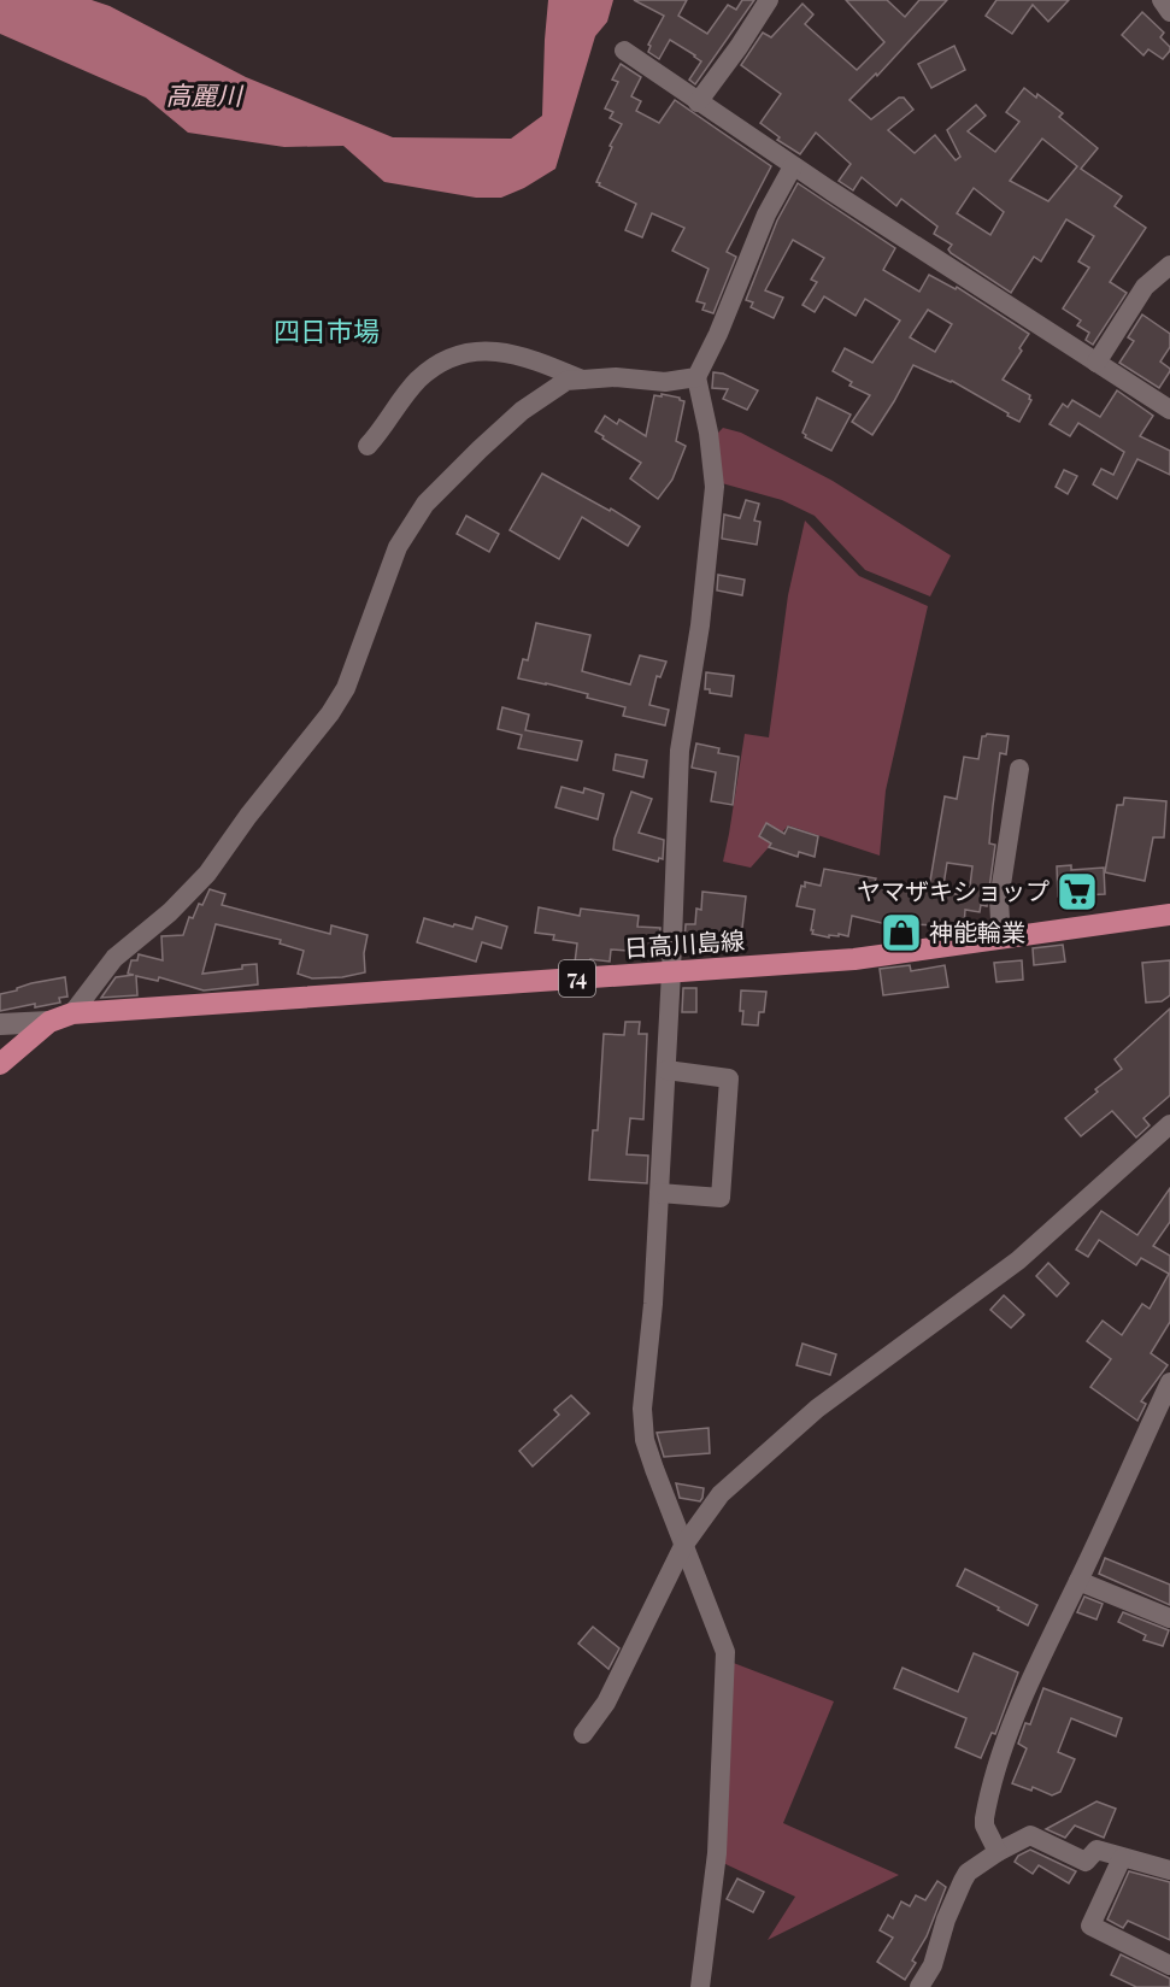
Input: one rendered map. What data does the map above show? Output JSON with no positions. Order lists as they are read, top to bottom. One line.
{"streets":{"main road":["日高川島線","74"]},"districts":["四日市場"],"water":["高麗川"],"places":{"supermarket":["ヤマザキショップ"],"shop":["神能輪業"]}}
